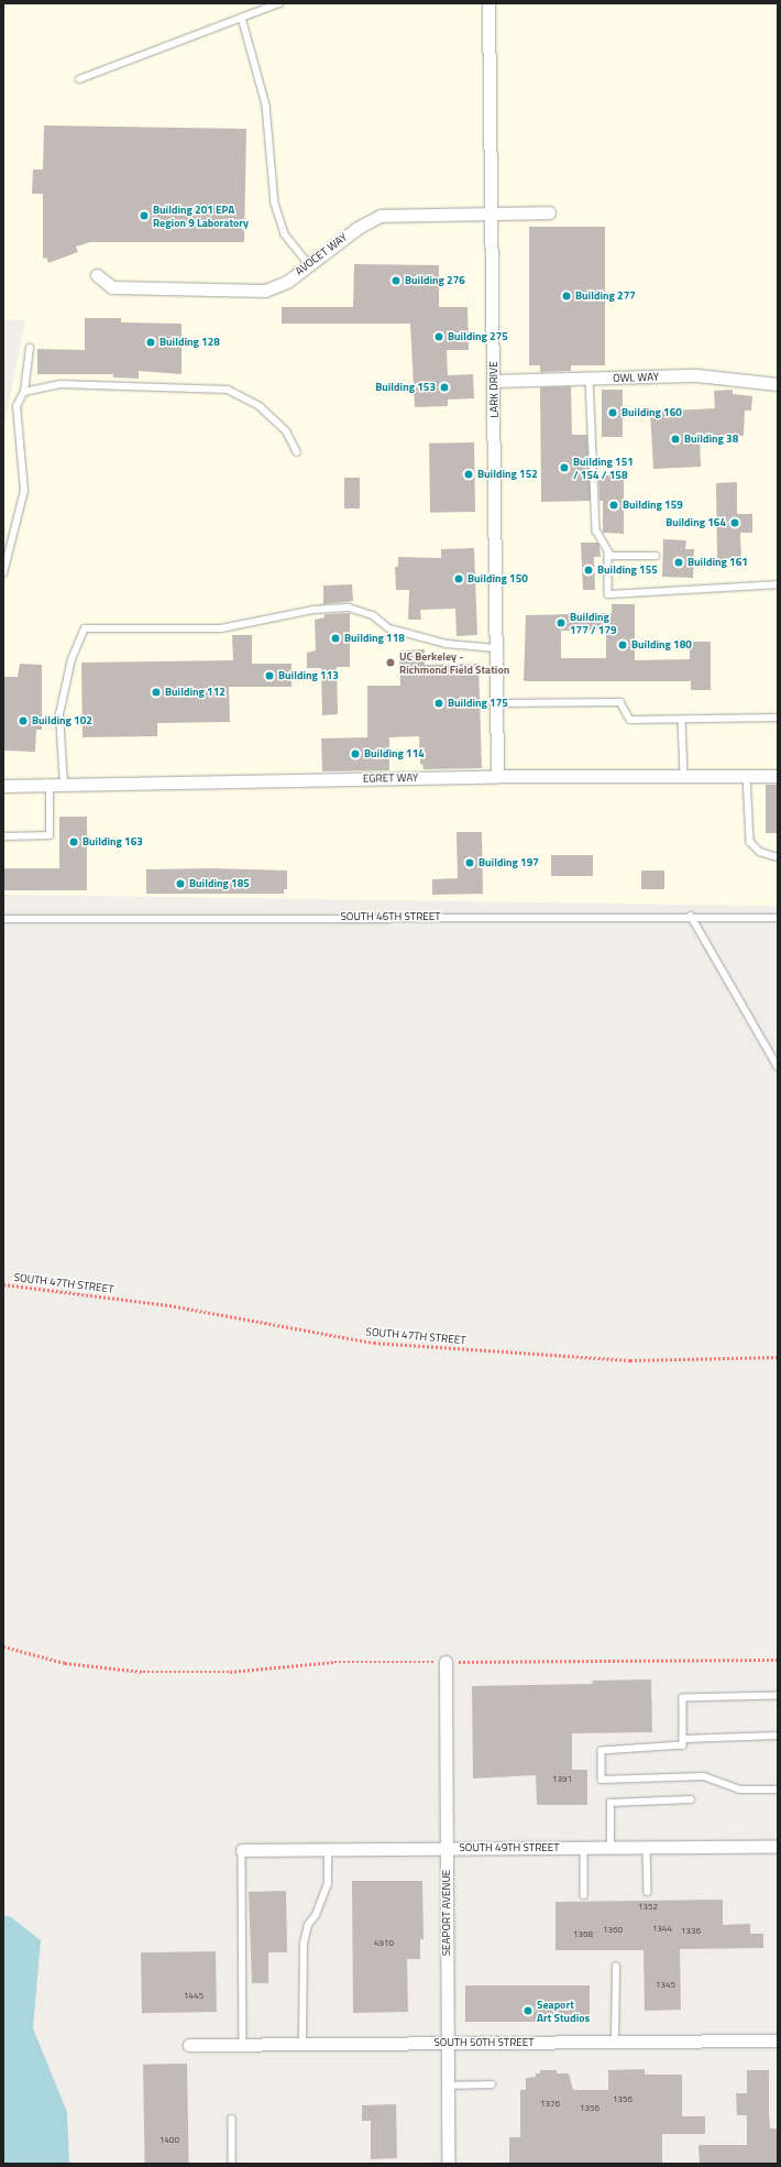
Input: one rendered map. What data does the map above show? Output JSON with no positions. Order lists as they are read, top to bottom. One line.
{"streets":{"street":["AVOCET WAY","OWL WAY","LARK DRIVE","EGRET WAY","SOUTH 49TH STREET","SEAPORT AVENUE","SOUTH 50TH STREET"],"lane":["SOUTH 46TH STREET"],"path":["SOUTH 47TH STREET"]},"crossings":[["AVOCET WAY","LARK DRIVE"],["OWL WAY","LARK DRIVE"],["LARK DRIVE","EGRET WAY"],["SOUTH 49TH STREET","SEAPORT AVENUE"],["SEAPORT AVENUE","SOUTH 50TH STREET"]],"places":["Building 201 EPA Region 9 Laboratory","Building 276","Building 277","Building 275","Building 128","Building 153","Building 160","Building 38","Building 151 / 154 / 158","Building 152","Building 159","Building 164","Building 161","Building 155","Building 150","Building 177 / 179","Building 118","Building 180","UC Berkeley - Richmond Field Station","Building 113","Building 112","Building 175","Building 102","Building 114","Building 163","Building 197","Building 185","Seaport Art Studios"],"house_numbers":["1391","1352","1344","1360","1336","1368","4910","1345","1445","1356","1376","1356","1400"]}
